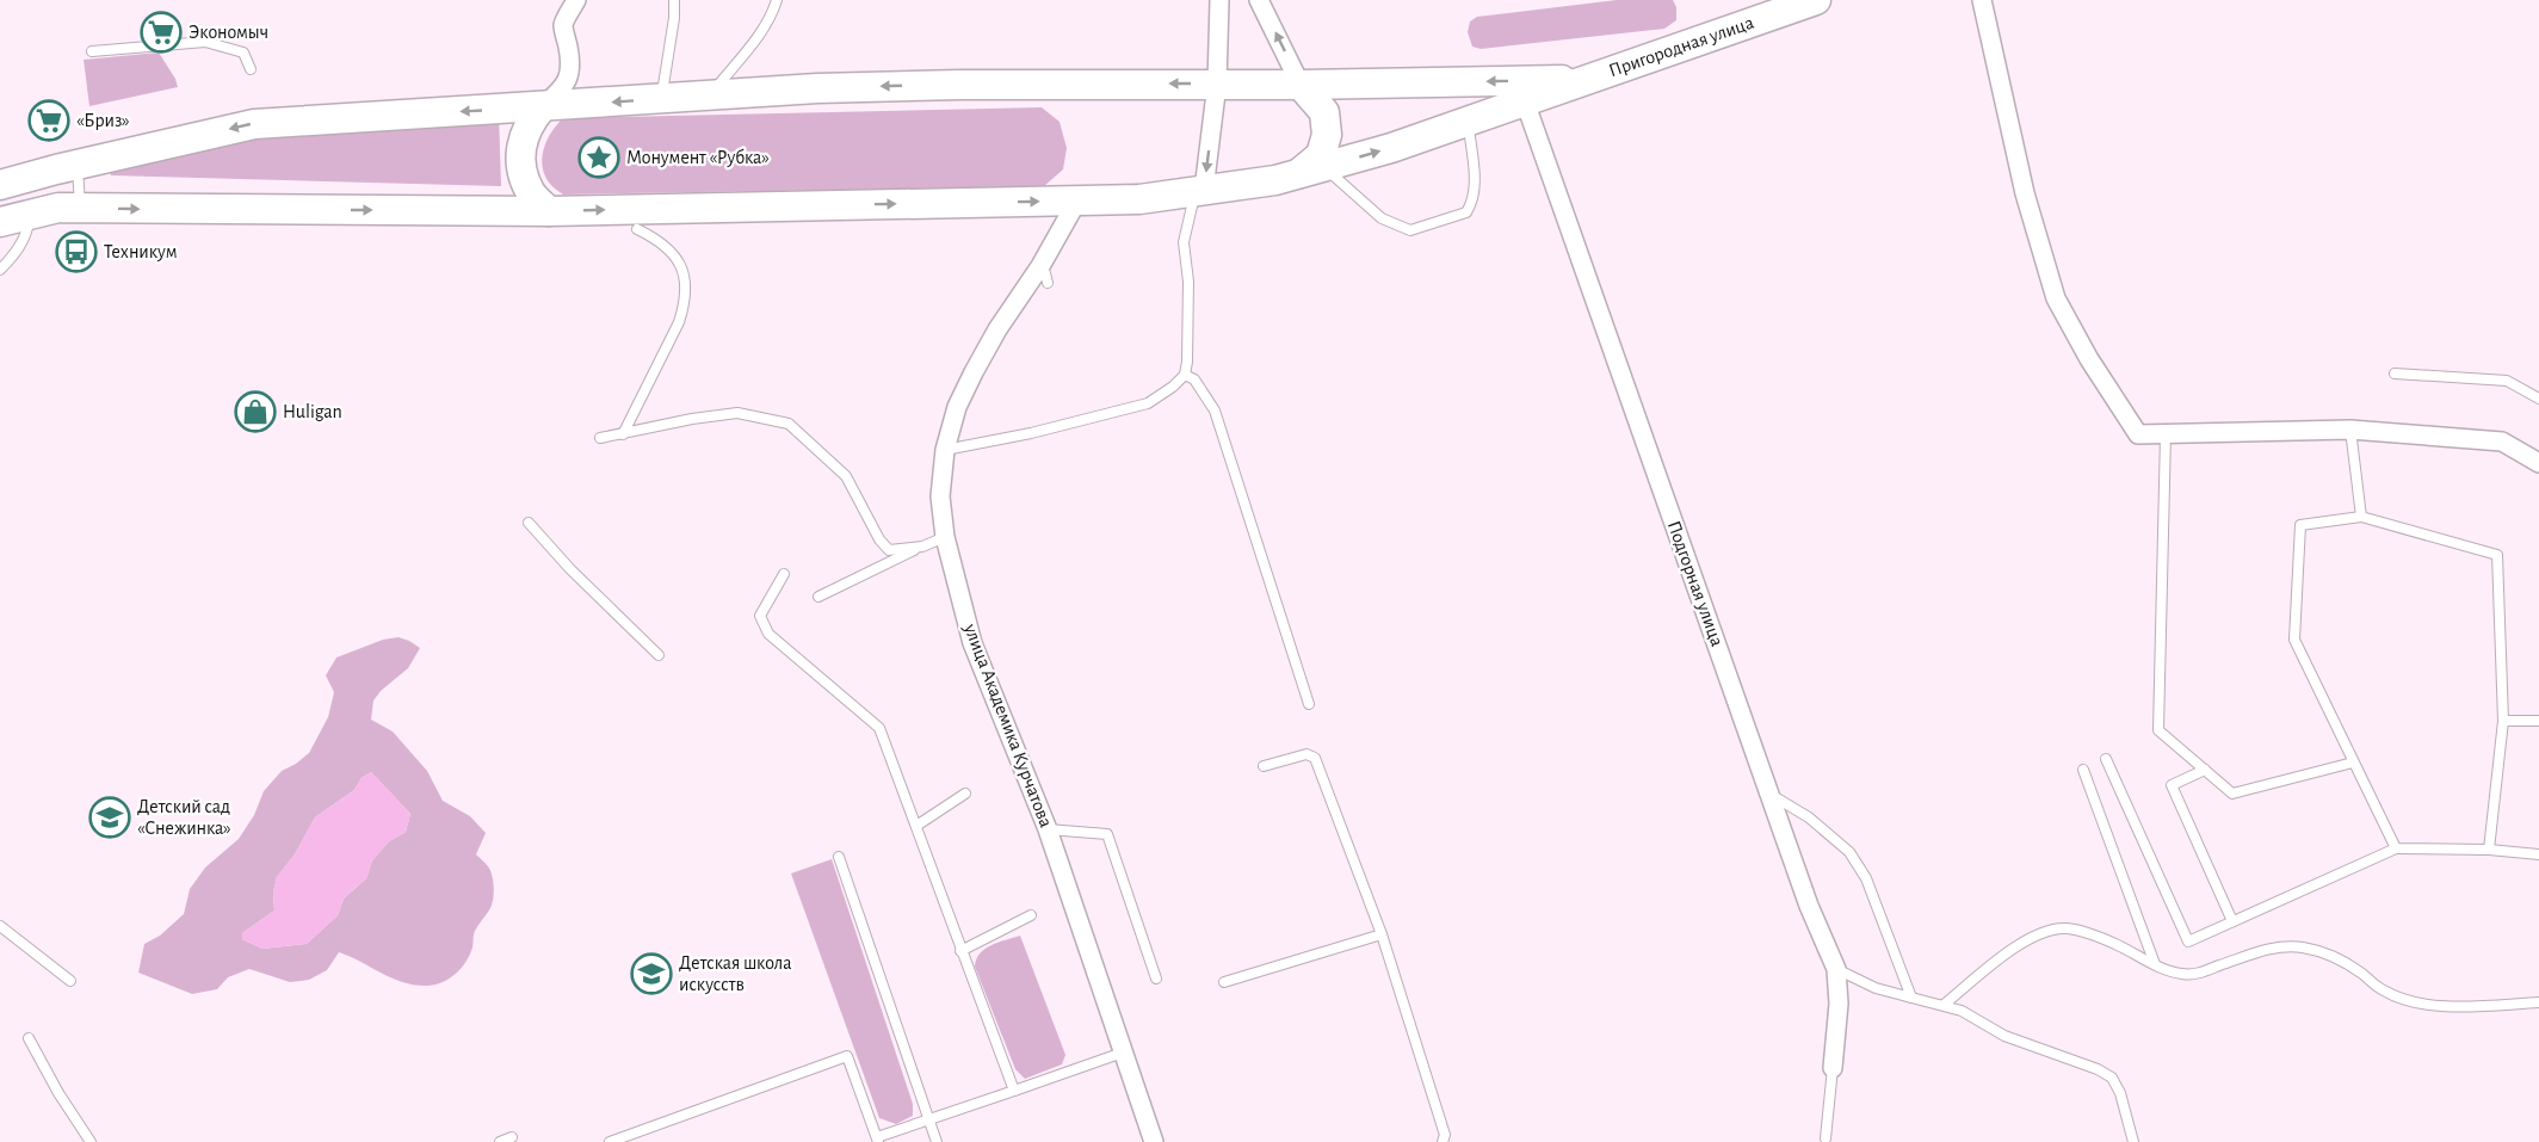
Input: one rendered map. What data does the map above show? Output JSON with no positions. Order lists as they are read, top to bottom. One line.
{"streets":{"main road":["Пригородная улица"],"street":["Подгорная улица","улица Академика Курчатова"]},"crossings":[["Пригородная улица","Подгорная улица"],["Пригородная улица","улица Академика Курчатова"]],"places":{"supermarket":["Экономыч","«Бриз»"],"place":["Монумент «Рубка»"],"bus stop":["Техникум"],"shop":["Huligan"],"school or university":["Детский сад «Снежинка»","Детская школа искусств"]}}
